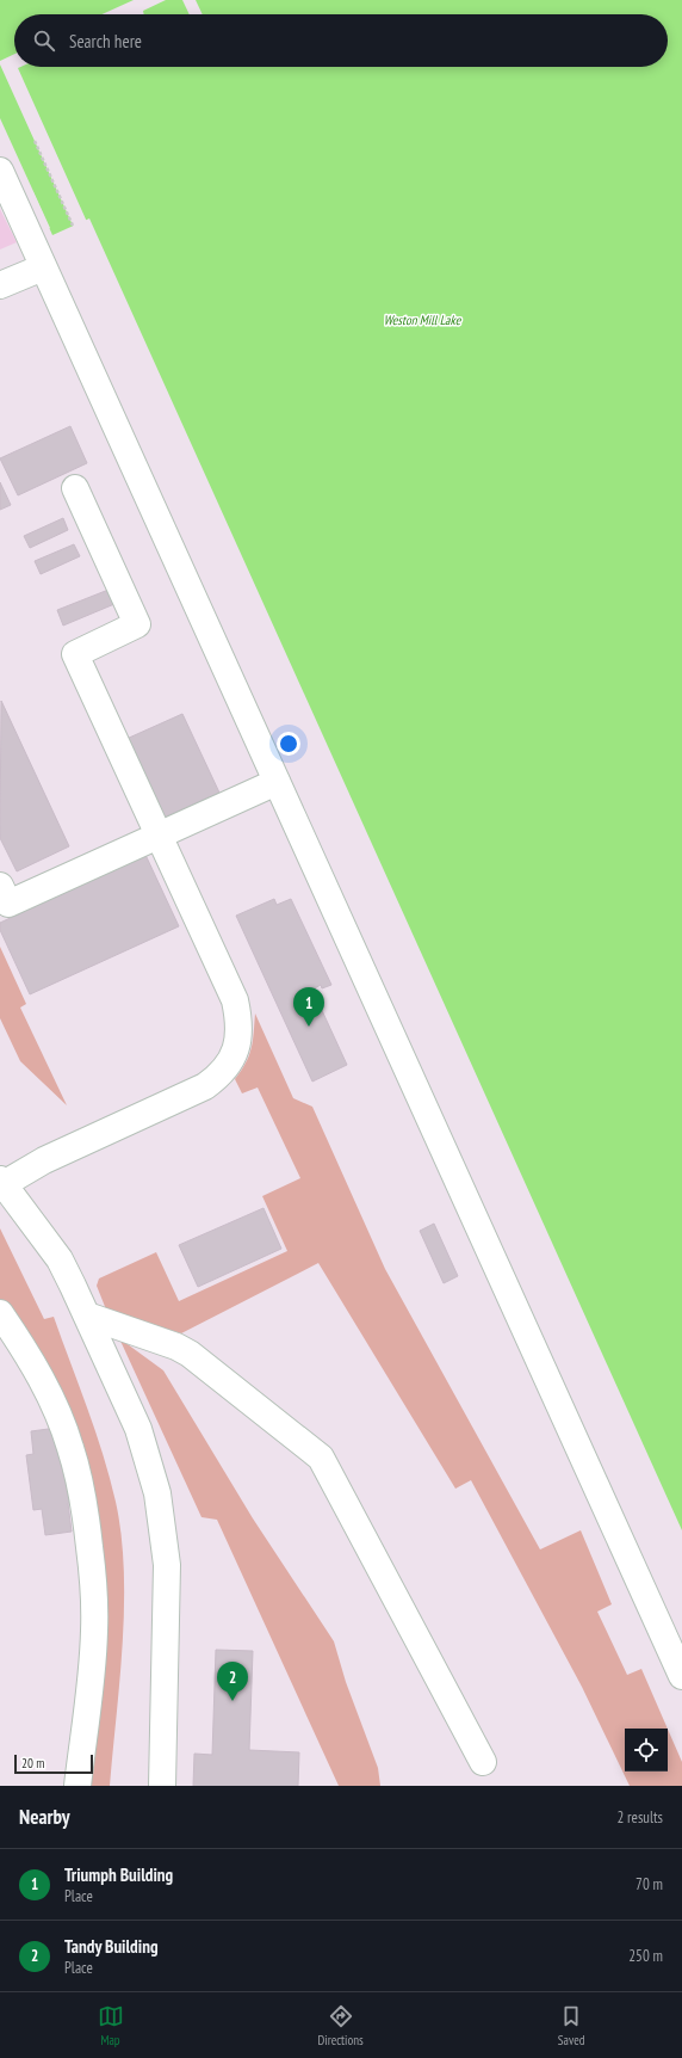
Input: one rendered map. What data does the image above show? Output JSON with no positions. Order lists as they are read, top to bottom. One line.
{"water":["Weston Mill Lake"],"scale_bar":"20 m","page":{"search":"Search here","pins":["1","2"],"scale":"20 m","heading":["Nearby","2 results"],"list":[{"mark":"1","name":"Triumph Building","note":"Place","value":"70 m"},{"mark":"2","name":"Tandy Building","note":"Place","value":"250 m"}],"nav":["Map","Directions","Saved"]}}
